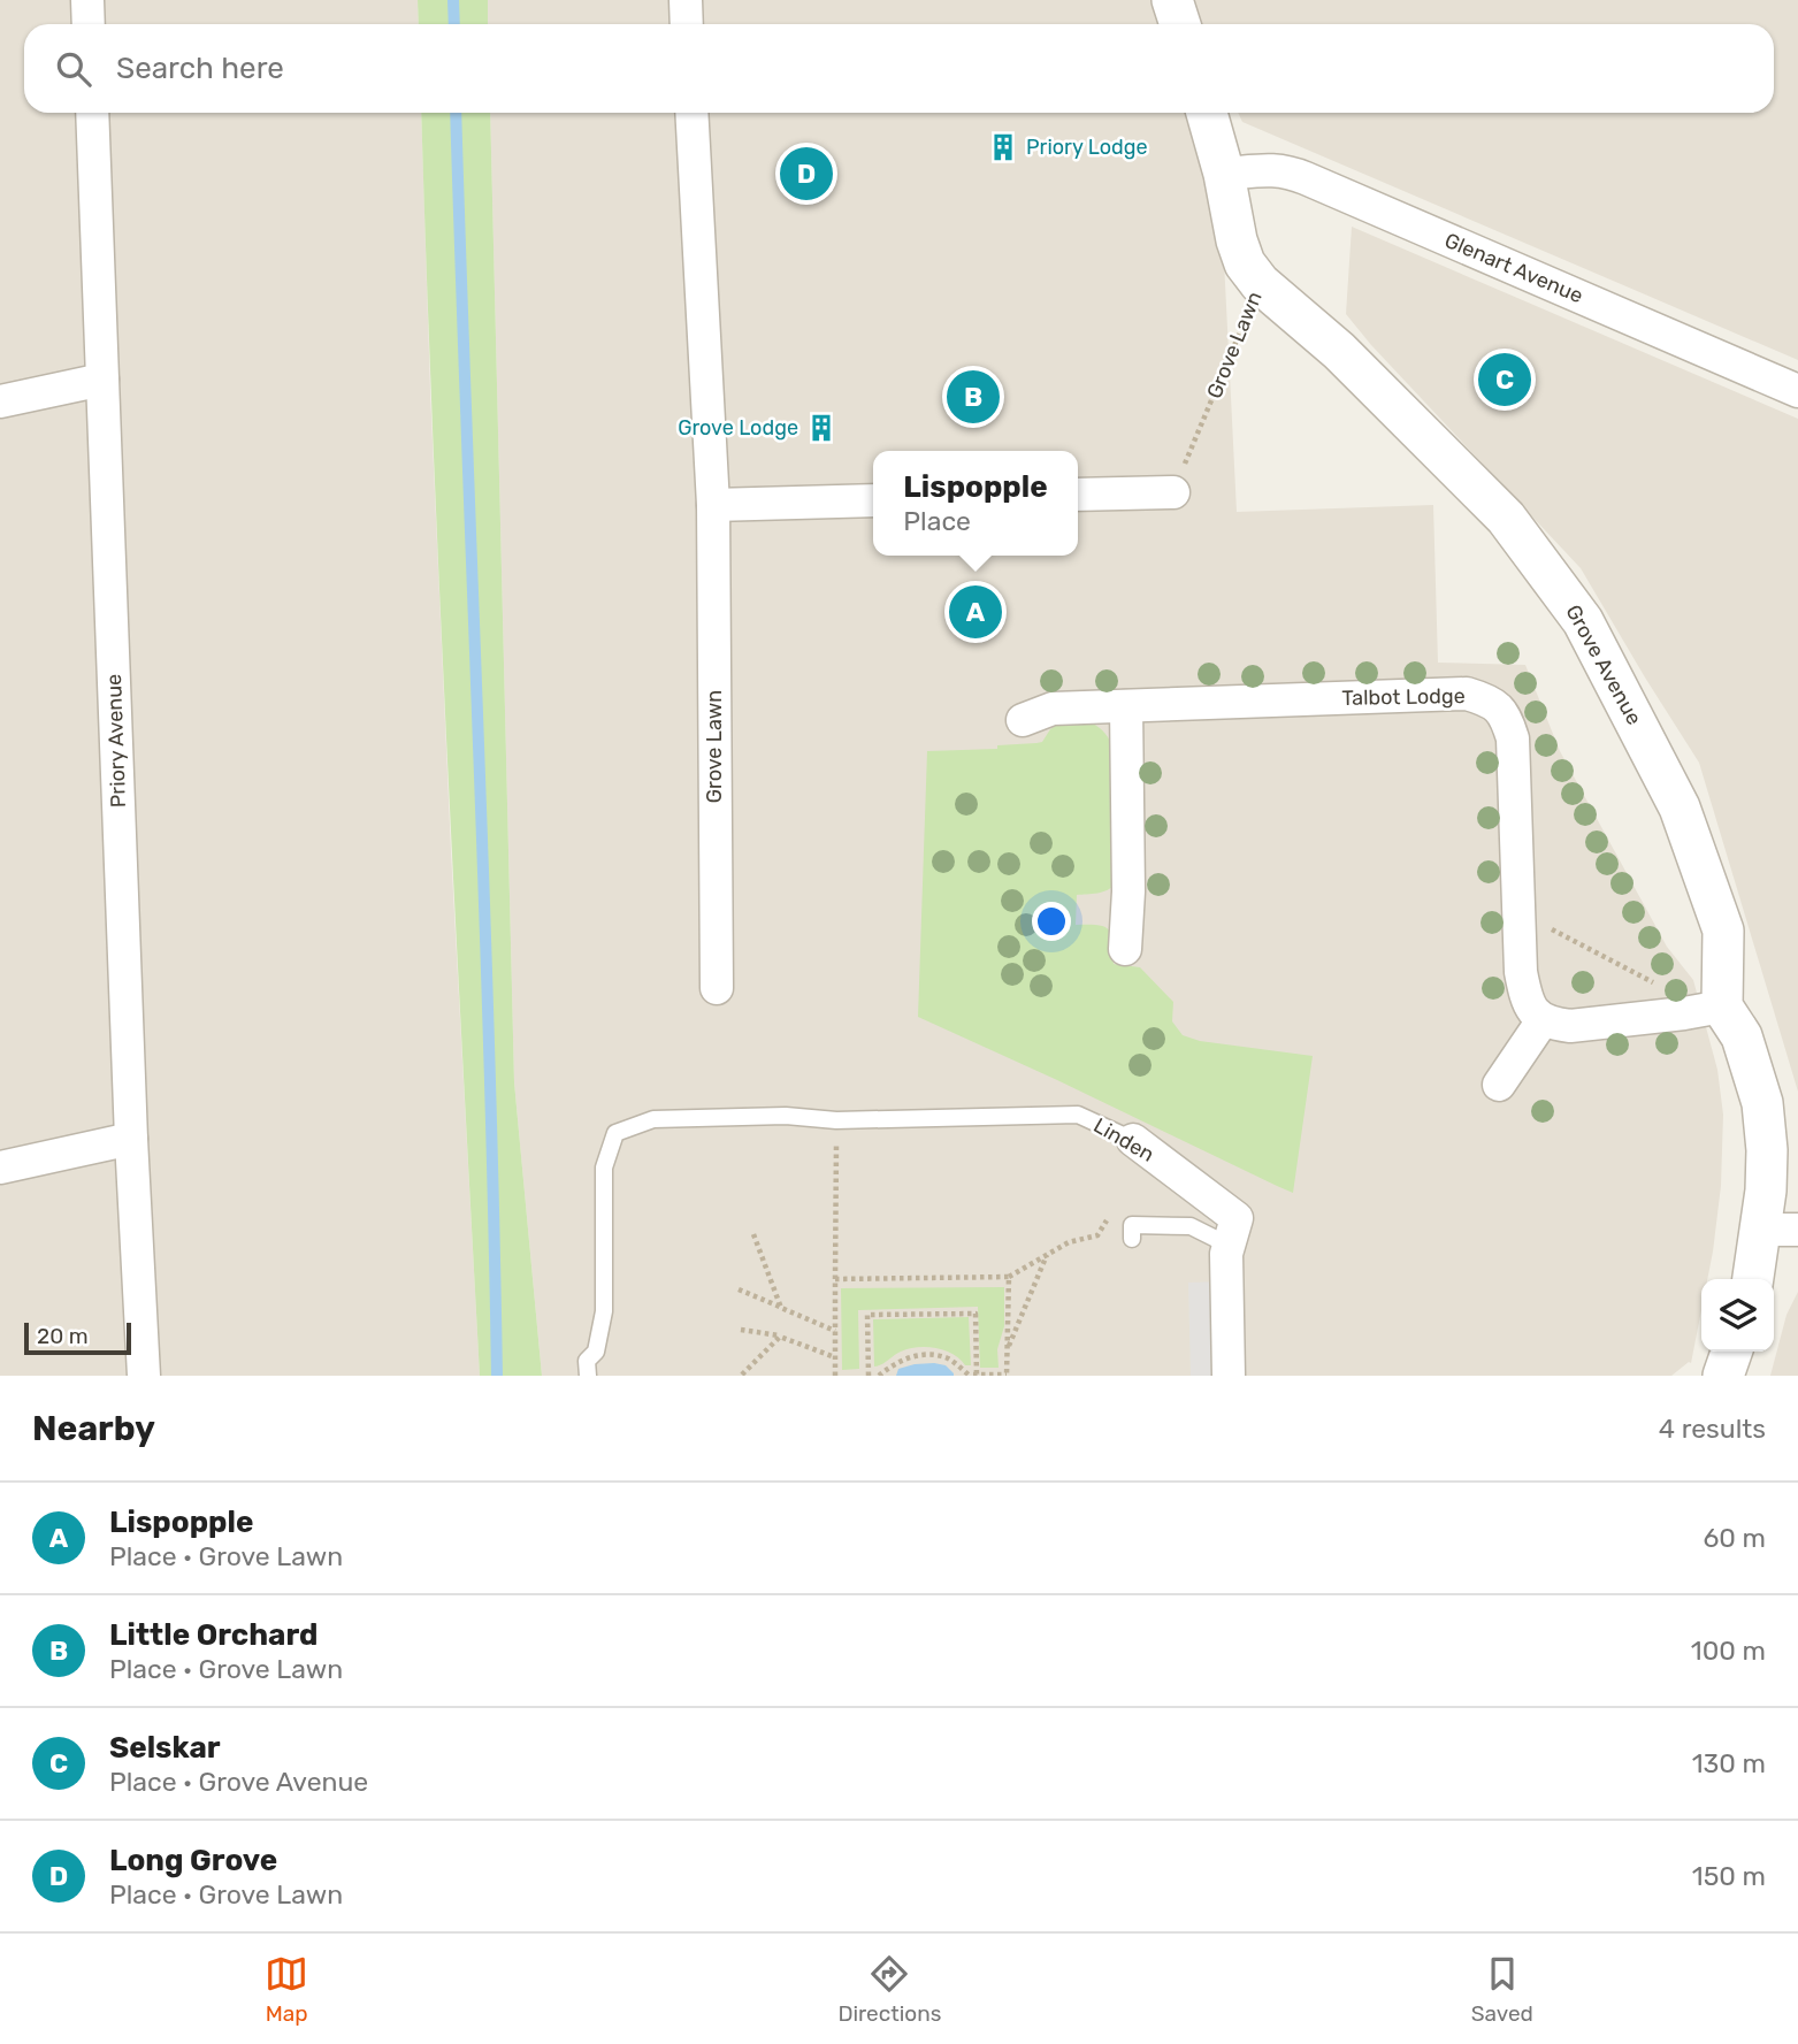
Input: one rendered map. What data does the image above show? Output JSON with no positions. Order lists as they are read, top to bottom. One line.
{"streets":{"street":["Glenart Avenue","Grove Lawn","Grove Avenue","Talbot Lodge","Priory Avenue","Linden"]},"crossings":[["Glenart Avenue","Grove Avenue"],["Grove Lawn","Grove Avenue"]],"places":{"building":["Priory Lodge","Grove Lodge"]},"scale_bar":"20 m","page":{"search":"Search here","pins":["D","C","B","A"],"popup":["Lispopple","Place"],"scale":"20 m","heading":["Nearby","4 results"],"list":[{"mark":"A","name":"Lispopple","note":"Place · Grove Lawn","value":"60 m"},{"mark":"B","name":"Little Orchard","note":"Place · Grove Lawn","value":"100 m"},{"mark":"C","name":"Selskar","note":"Place · Grove Avenue","value":"130 m"},{"mark":"D","name":"Long Grove","note":"Place · Grove Lawn","value":"150 m"}],"nav":["Map","Directions","Saved"]}}
